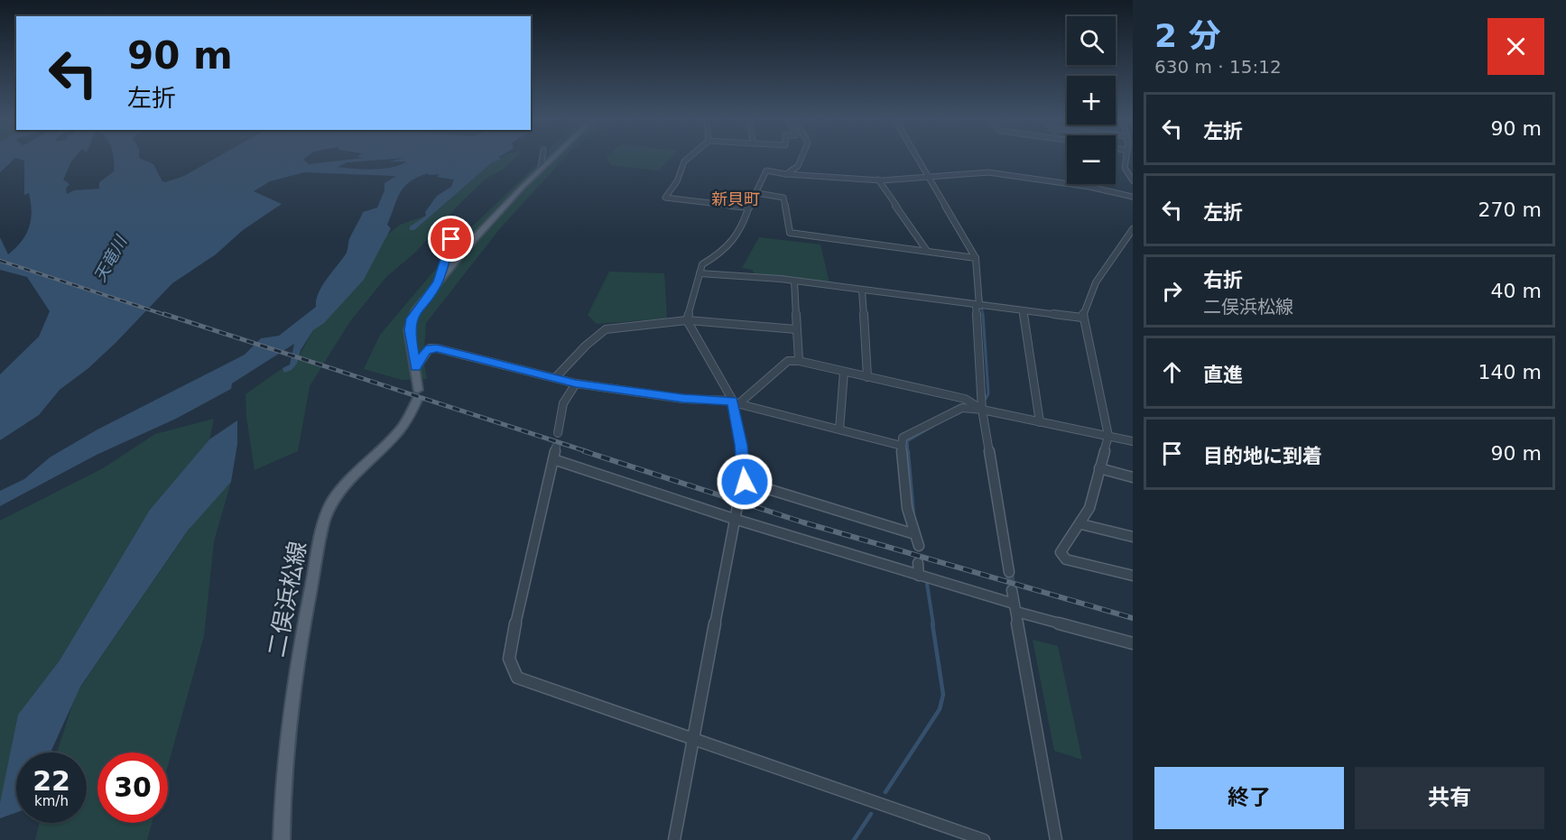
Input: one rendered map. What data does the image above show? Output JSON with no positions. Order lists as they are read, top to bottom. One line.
{"streets":{"main road":["二俣浜松線"]},"districts":["新貝町"],"water":["天竜川"],"page":{"heading":["2 分","630 m · 15:12"],"map_buttons":["+","−"],"turn":["90 m","左折"],"list":[{"name":"左折","value":"90 m"},{"name":"左折","value":"270 m"},{"name":"右折","note":"二俣浜松線","value":"40 m"},{"name":"直進","value":"140 m"},{"name":"目的地に到着","value":"90 m"}],"speed":"22 km/h","limit":"30","buttons":["終了","共有"]}}
